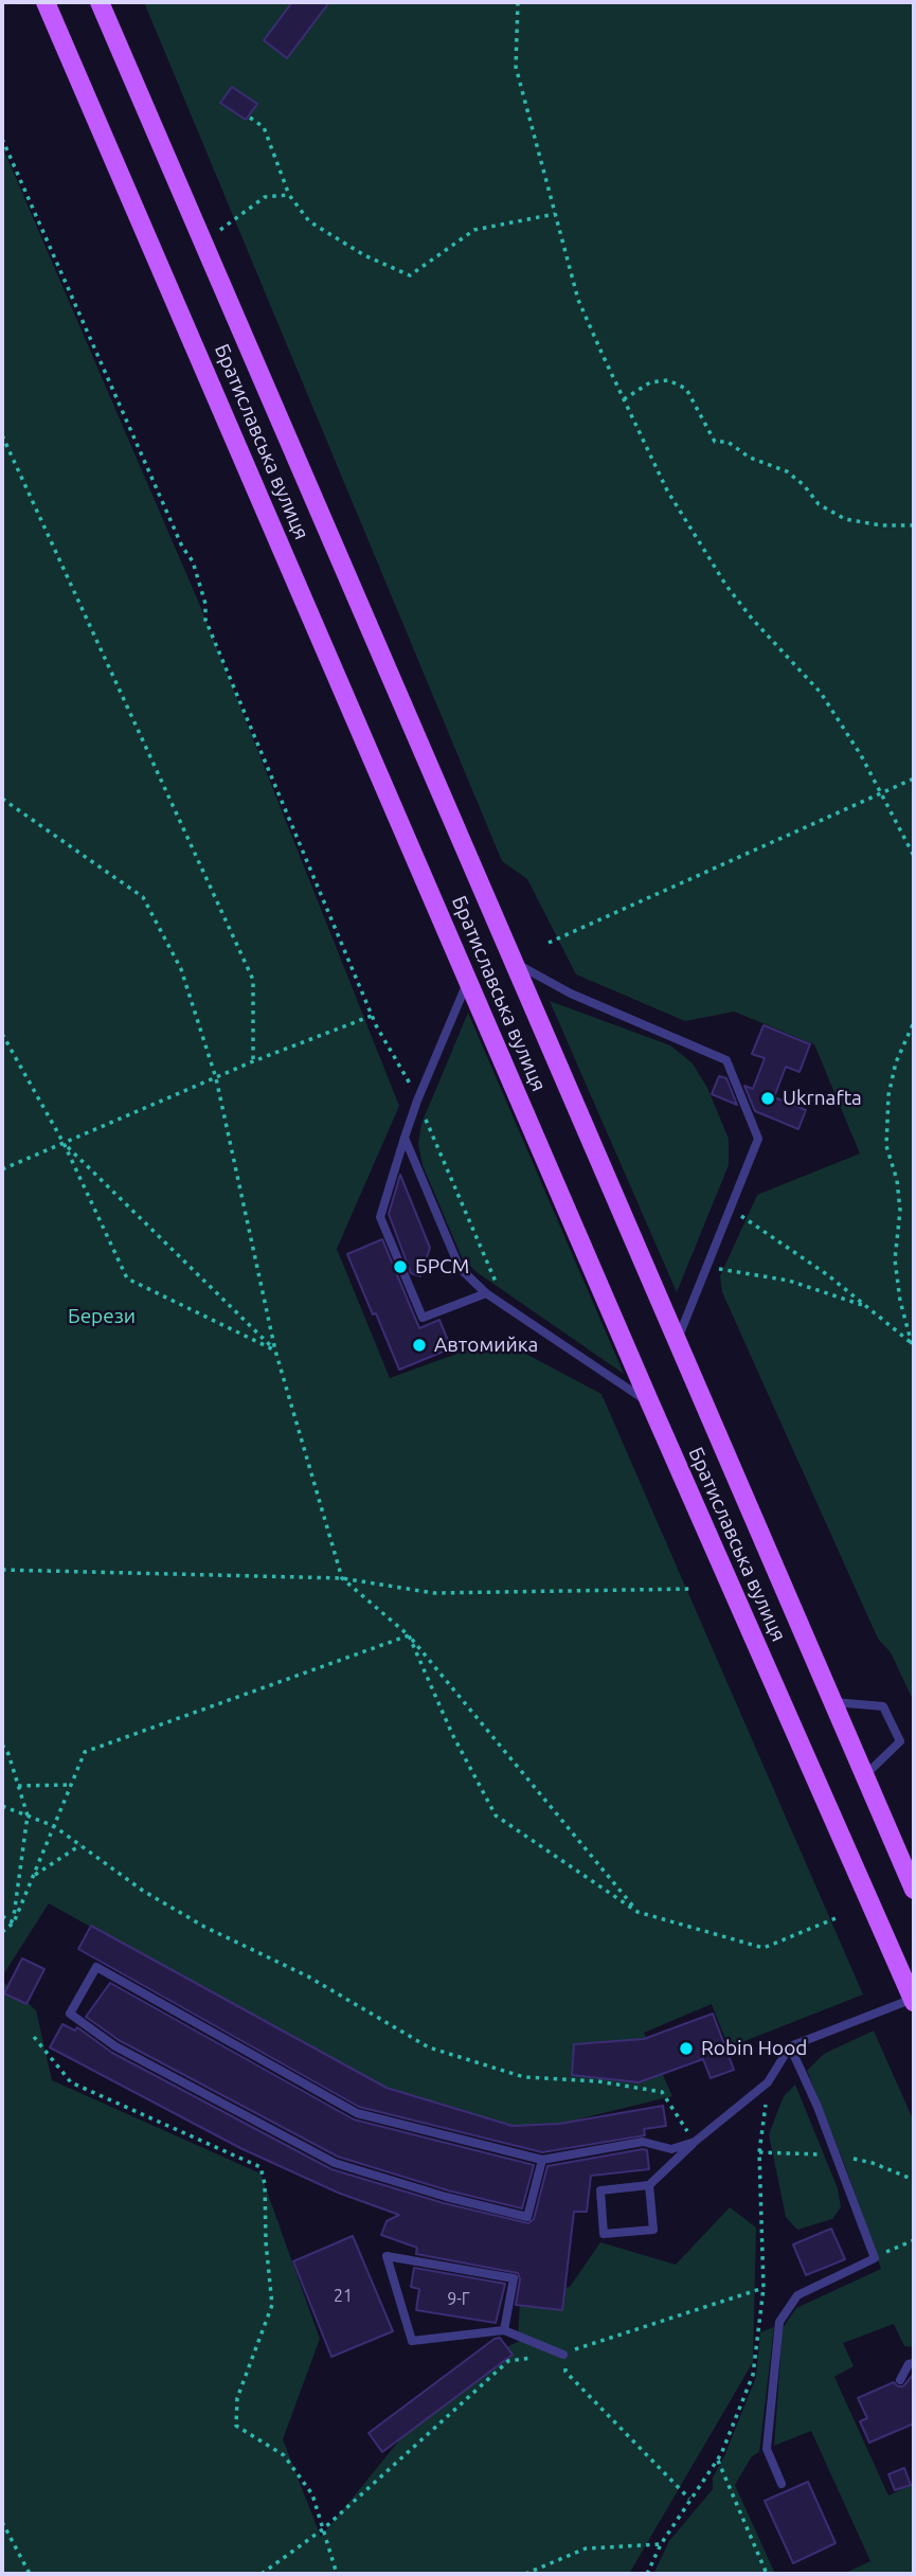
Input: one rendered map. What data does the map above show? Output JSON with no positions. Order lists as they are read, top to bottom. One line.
{"streets":{"main road":["Братиславська вулиця"]},"parks":["Берези"],"places":["Ukrnafta","БРСМ","Автомийка","Robin Hood"],"house_numbers":["21","9-Г"]}
